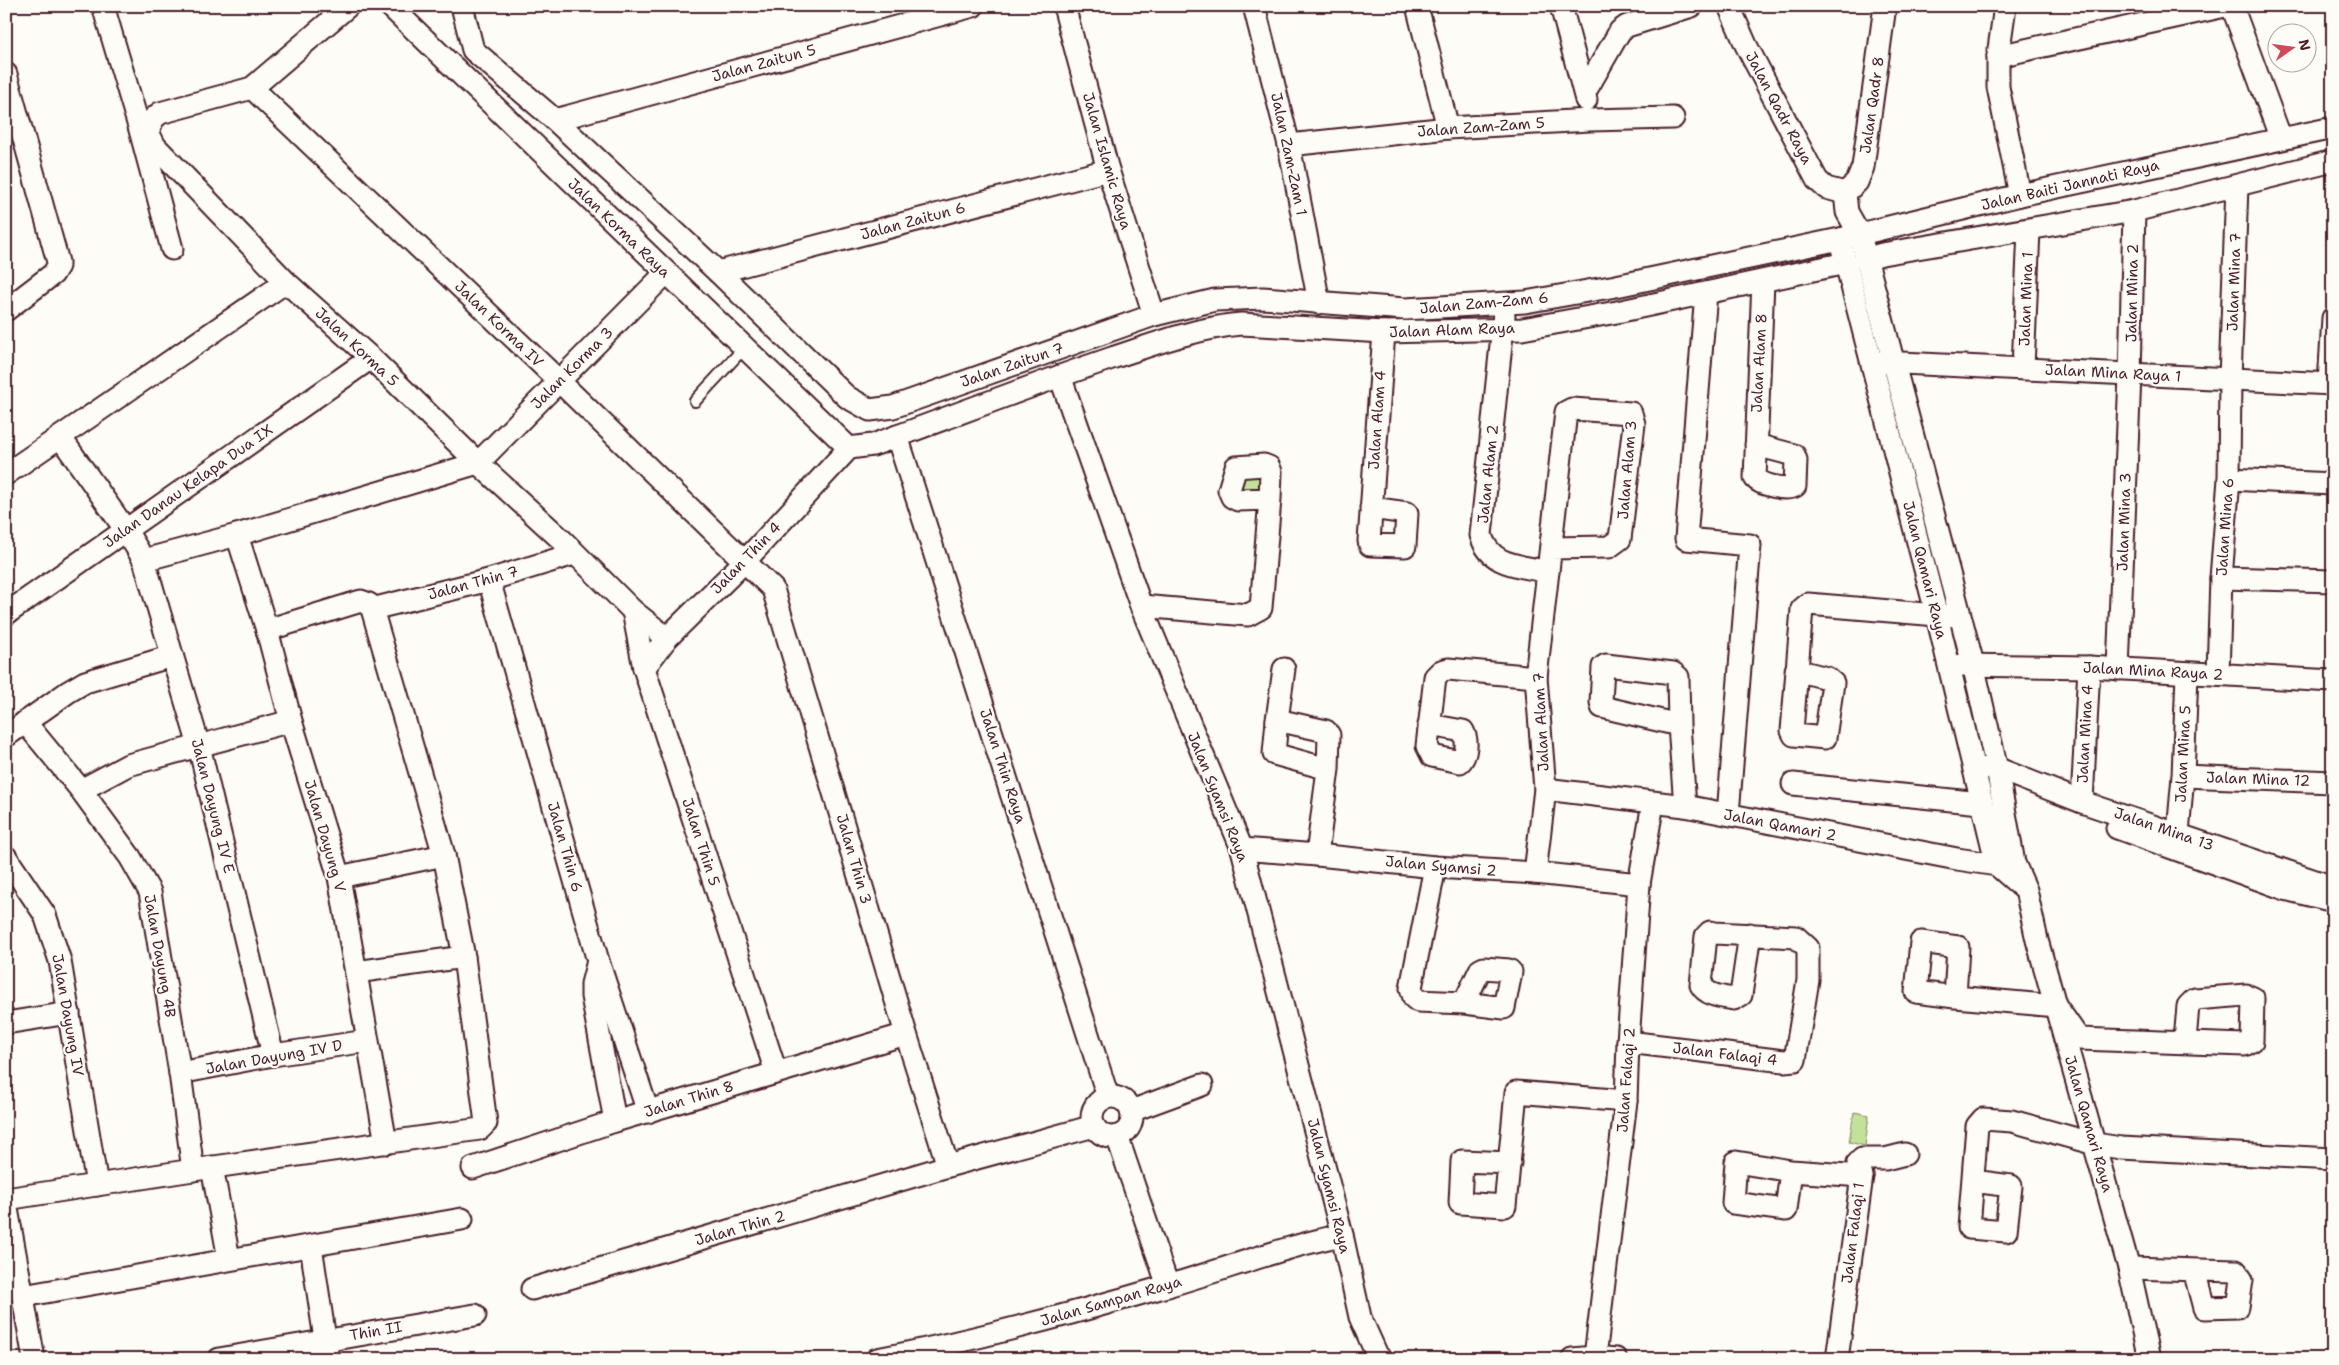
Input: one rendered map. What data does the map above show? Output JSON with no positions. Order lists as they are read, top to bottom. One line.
{"streets":{"street":["Jalan Zaitun 5","Jalan Qadr 8","Jalan Qadr Raya","Jalan Zam-Zam 5","Jalan Zam-Zam 1","Jalan Islamic Raya","Jalan Baiti Jannati Raya","Jalan Zaitun 6","Jalan Korma Raya","Jalan Mina 7","Jalan Mina 2","Jalan Mina 1","Jalan Zam-Zam 6","Jalan Korma IV","Jalan Alam Raya","Jalan Korma 5","Jalan Alam 8","Jalan Zaitun 7","Jalan Korma 3","Jalan Mina Raya 1","Jalan Alam 4","Jalan Alam 3","Jalan Alam 2","Jalan Danau Kelapa Dua IX","Jalan Mina 3","Jalan Mina 6","Jalan Thin 4","Jalan Qamari Raya","Jalan Thin 7","Jalan Mina Raya 2","Jalan Alam 7","Jalan Mina 4","Jalan Mina 5","Jalan Thin Raya","Jalan Mina 12","Jalan Syamsi Raya","Jalan Dayung IV E","Jalan Qamari 2","Jalan Mina 13","Jalan Dayung V","Jalan Thin 5","Jalan Thin 6","Jalan Thin 3","Jalan Syamsi 2","Jalan Dayung 4B","Jalan Dayung IV","Jalan Falaqi 4","Jalan Dayung IV D","Jalan Falaqi 2","Jalan Thin 8","Jalan Thin 2","Jalan Falaqi 1","Jalan Sampan Raya","Thin II"]},"crossings":[["Jalan Qadr 8","Jalan Qadr Raya"],["Jalan Qadr 8","Jalan Qamari Raya"],["Jalan Qadr Raya","Jalan Qamari Raya"],["Jalan Zam-Zam 5","Jalan Zam-Zam 1"],["Jalan Zam-Zam 1","Jalan Zam-Zam 6"],["Jalan Islamic Raya","Jalan Zaitun 6"],["Jalan Islamic Raya","Jalan Zam-Zam 6"],["Jalan Islamic Raya","Jalan Zaitun 7"],["Jalan Baiti Jannati Raya","Jalan Zam-Zam 6"],["Jalan Baiti Jannati Raya","Jalan Qamari Raya"],["Jalan Zaitun 6","Jalan Zaitun 7"],["Jalan Korma Raya","Jalan Alam Raya"],["Jalan Korma Raya","Jalan Korma 3"],["Jalan Korma Raya","Jalan Thin 4"],["Jalan Mina 7","Jalan Alam Raya"],["Jalan Mina 7","Jalan Mina Raya 1"],["Jalan Mina 7","Jalan Mina 6"],["Jalan Mina 2","Jalan Alam Raya"],["Jalan Mina 2","Jalan Mina Raya 1"],["Jalan Mina 2","Jalan Mina 3"],["Jalan Mina 1","Jalan Alam Raya"],["Jalan Mina 1","Jalan Mina Raya 1"],["Jalan Zam-Zam 6","Jalan Zaitun 7"],["Jalan Zam-Zam 6","Jalan Alam 2"],["Jalan Zam-Zam 6","Jalan Qamari Raya"],["Jalan Korma IV","Jalan Korma 3"],["Jalan Korma IV","Jalan Thin 4"],["Jalan Korma IV","Jalan Thin 3"],["Jalan Alam Raya","Jalan Alam 8"],["Jalan Alam Raya","Jalan Alam 4"],["Jalan Alam Raya","Jalan Alam 2"],["Jalan Alam Raya","Jalan Thin 4"],["Jalan Alam Raya","Jalan Qamari Raya"],["Jalan Alam Raya","Jalan Thin Raya"],["Jalan Alam Raya","Jalan Syamsi Raya"],["Jalan Korma 5","Jalan Korma 3"],["Jalan Korma 5","Jalan Danau Kelapa Dua IX"],["Jalan Korma 5","Jalan Thin 4"],["Jalan Korma 5","Jalan Thin 7"],["Jalan Korma 5","Jalan Thin 5"],["Jalan Mina Raya 1","Jalan Mina 3"],["Jalan Mina Raya 1","Jalan Mina 6"],["Jalan Mina Raya 1","Jalan Qamari Raya"],["Jalan Alam 3","Jalan Alam 2"],["Jalan Alam 3","Jalan Alam 7"],["Jalan Alam 2","Jalan Alam 7"],["Jalan Danau Kelapa Dua IX","Jalan Dayung IV E"],["Jalan Mina 3","Jalan Mina Raya 2"],["Jalan Mina 6","Jalan Mina Raya 2"],["Jalan Thin 4","Jalan Thin 5"],["Jalan Thin 4","Jalan Thin 3"],["Jalan Qamari Raya","Jalan Mina Raya 2"],["Jalan Qamari Raya","Jalan Qamari 2"],["Jalan Qamari Raya","Jalan Mina 13"],["Jalan Thin 7","Jalan Thin 6"],["Jalan Mina Raya 2","Jalan Mina 4"],["Jalan Mina Raya 2","Jalan Mina 5"],["Jalan Alam 7","Jalan Qamari 2"],["Jalan Alam 7","Jalan Syamsi 2"],["Jalan Mina 4","Jalan Mina 13"],["Jalan Mina 5","Jalan Mina 12"],["Jalan Mina 5","Jalan Mina 13"],["Jalan Thin Raya","Jalan Thin 2"],["Jalan Syamsi Raya","Jalan Syamsi 2"],["Jalan Syamsi Raya","Jalan Sampan Raya"],["Jalan Dayung IV E","Jalan Dayung IV D"],["Jalan Qamari 2","Jalan Falaqi 2"],["Jalan Dayung V","Jalan Dayung IV D"],["Jalan Thin 5","Jalan Thin 8"],["Jalan Thin 6","Jalan Thin 8"],["Jalan Thin 3","Jalan Thin 8"],["Jalan Thin 3","Jalan Thin 2"],["Jalan Syamsi 2","Jalan Falaqi 2"],["Jalan Dayung 4B","Jalan Dayung IV D"],["Jalan Falaqi 4","Jalan Falaqi 2"]],"north":"right"}
